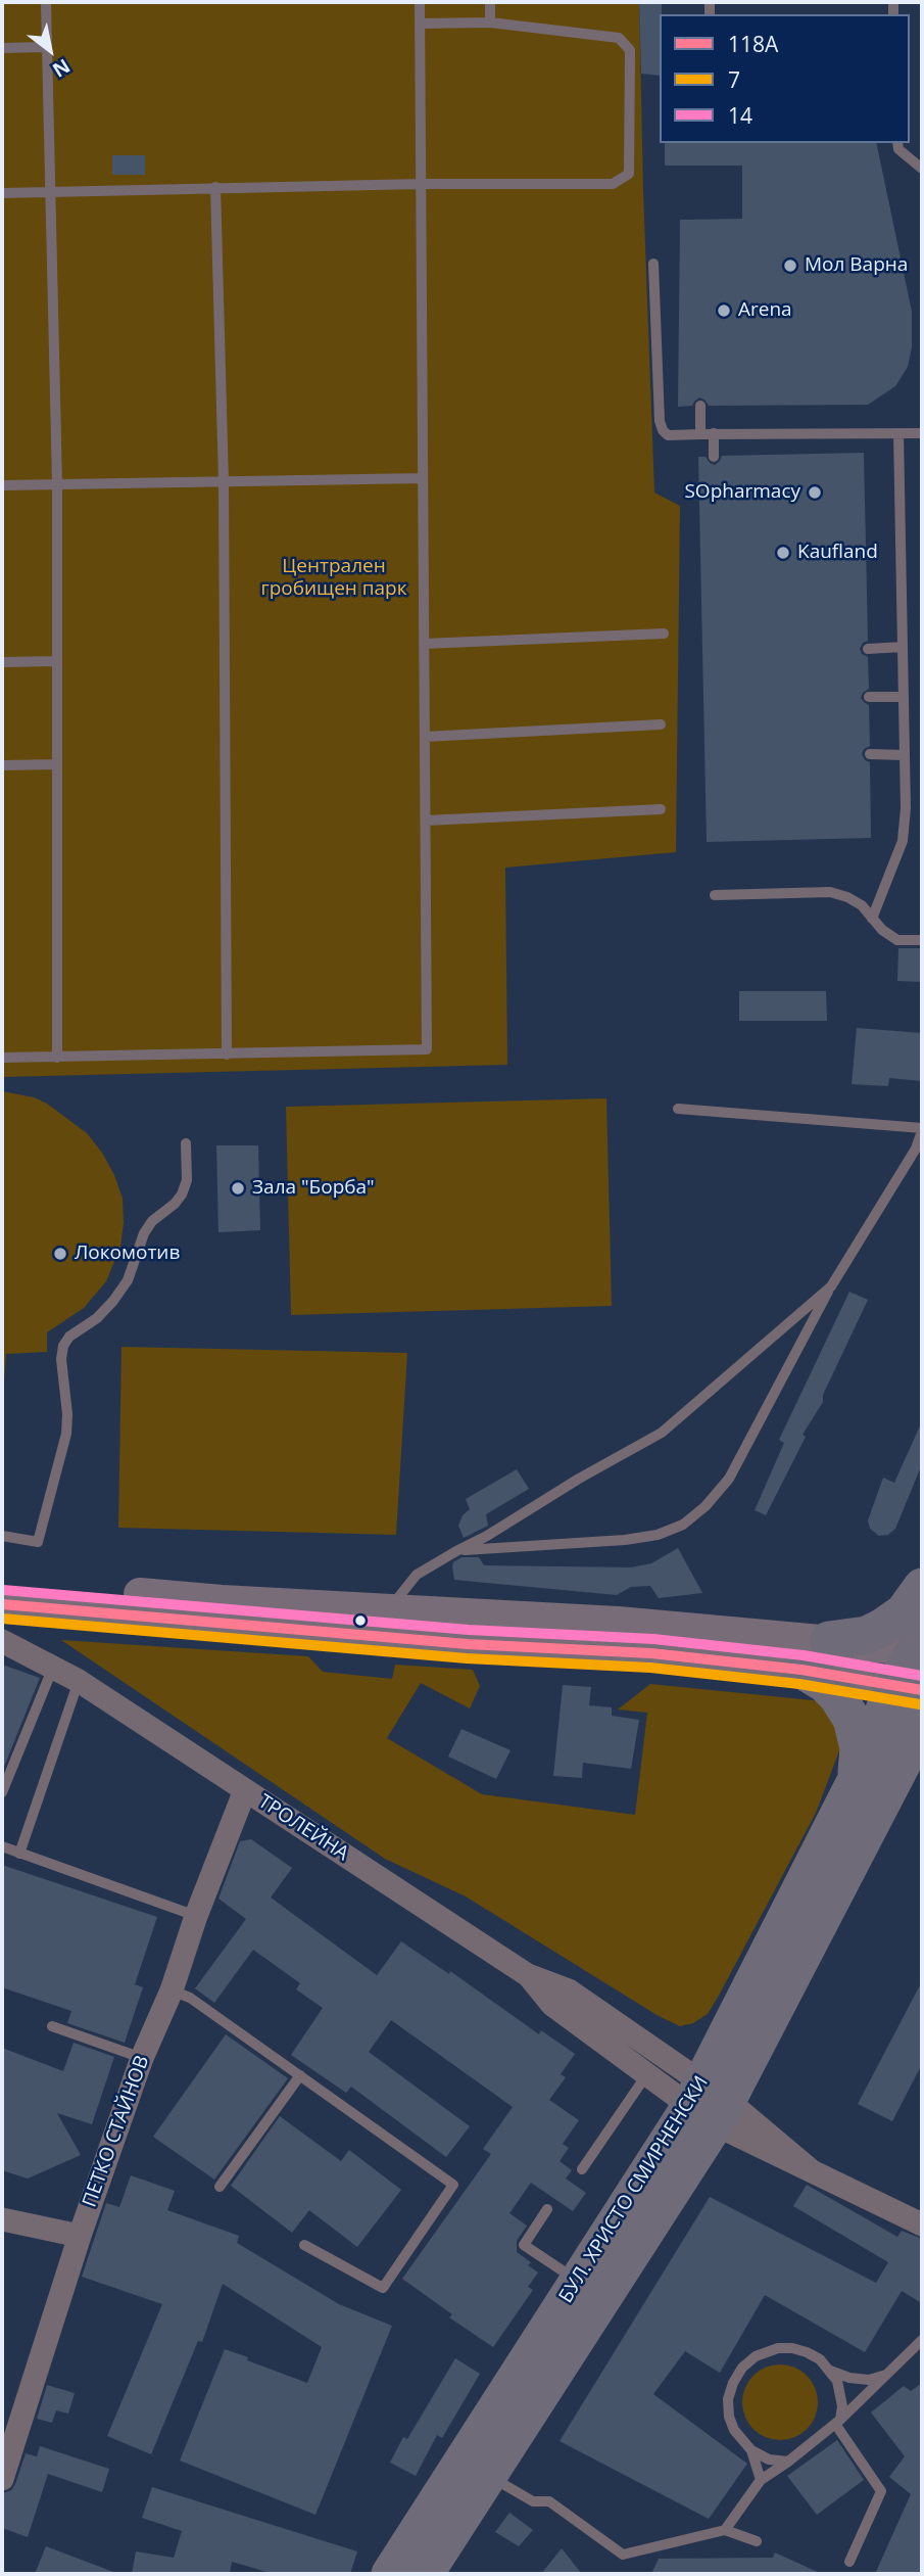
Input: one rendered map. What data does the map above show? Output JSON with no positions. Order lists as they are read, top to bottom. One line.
{"streets":{"main road":["БУЛ. ХРИСТО СМИРНЕНСКИ"],"street":["ТРОЛЕЙНА","ПЕТКО СТАЙНОВ"]},"crossings":[["ТРОЛЕЙНА","ПЕТКО СТАЙНОВ"],["ТРОЛЕЙНА","БУЛ. ХРИСТО СМИРНЕНСКИ"]],"parks":["Централен гробищен парк"],"places":["Мол Варна","Arena","SOpharmacy","Kaufland","Зала \"Борба\"","Локомотив"],"lines":["transit line 14","transit line 118А","transit line 7"],"legend":["118А","7","14"],"north":"bottom right"}
